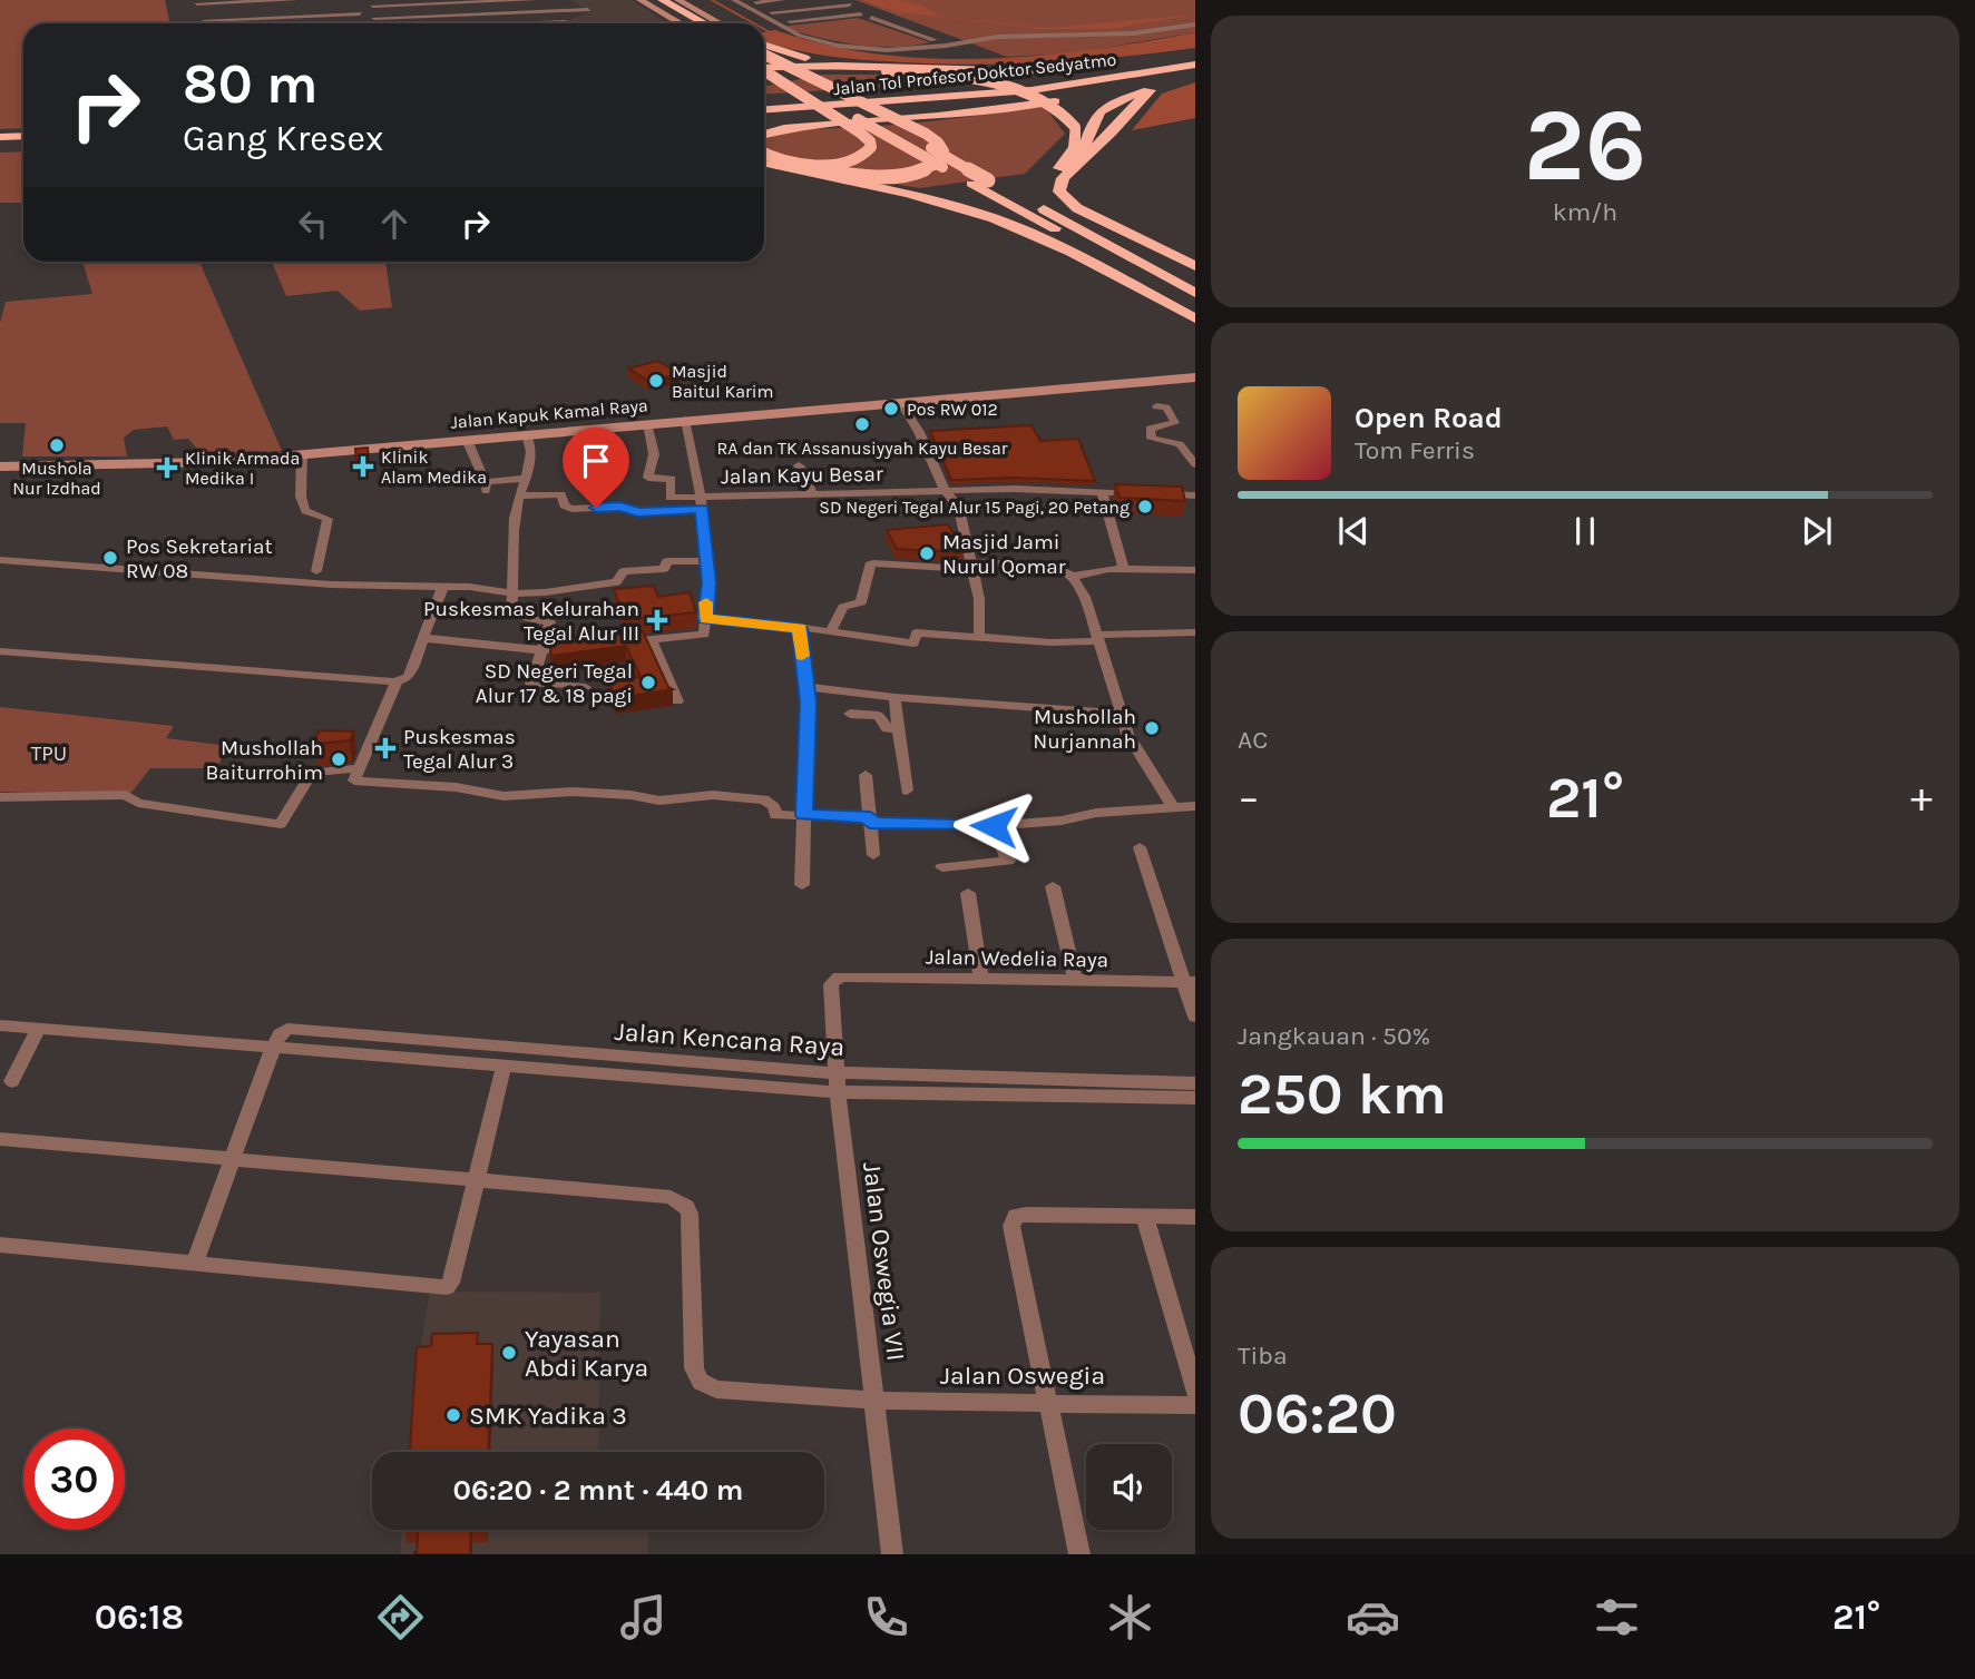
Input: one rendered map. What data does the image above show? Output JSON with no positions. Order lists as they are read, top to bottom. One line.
{"streets":{"highway":["Jalan Tol Profesor Doktor Sedyatmo"],"main road":["Jalan Kapuk Kamal Raya"],"street":["Jalan Kayu Besar","Jalan Wedelia Raya","Jalan Kencana Raya","Jalan Oswegia VII","Jalan Oswegia"]},"crossings":[["Jalan Wedelia Raya","Jalan Oswegia VII"],["Jalan Kencana Raya","Jalan Oswegia VII"],["Jalan Oswegia VII","Jalan Oswegia"]],"parks":["TPU"],"places":{"other":["Masjid Baitul Karim","Pos RW 012","RA dan TK Assanusiyyah Kayu Besar","Mushola Nur Izdhad","SD Negeri Tegal Alur 15 Pagi, 20 Petang","Masjid Jami Nurul Qomar","Pos Sekretariat RW 08","SD Negeri Tegal Alur 17 & 18 pagi","Mushollah Nurjannah","Mushollah Baiturrohim","Yayasan Abdi Karya","SMK Yadika 3"],"health":["Klinik Alam Medika","Klinik Armada Medika I","Puskesmas Kelurahan Tegal Alur III","Puskesmas Tegal Alur 3"]},"page":{"tile":[["26","km/h"],"AC",["Jangkauan · 50%","250 km"],["Tiba","06:20"]],"turn":["80 m","Gang Kresex"],"song":["Open Road","Tom Ferris"],"heat":["−","21°","+"],"limit":"30","trip":"06:20 · 2 mnt · 440 m","tabs":["06:18","21°"]}}
